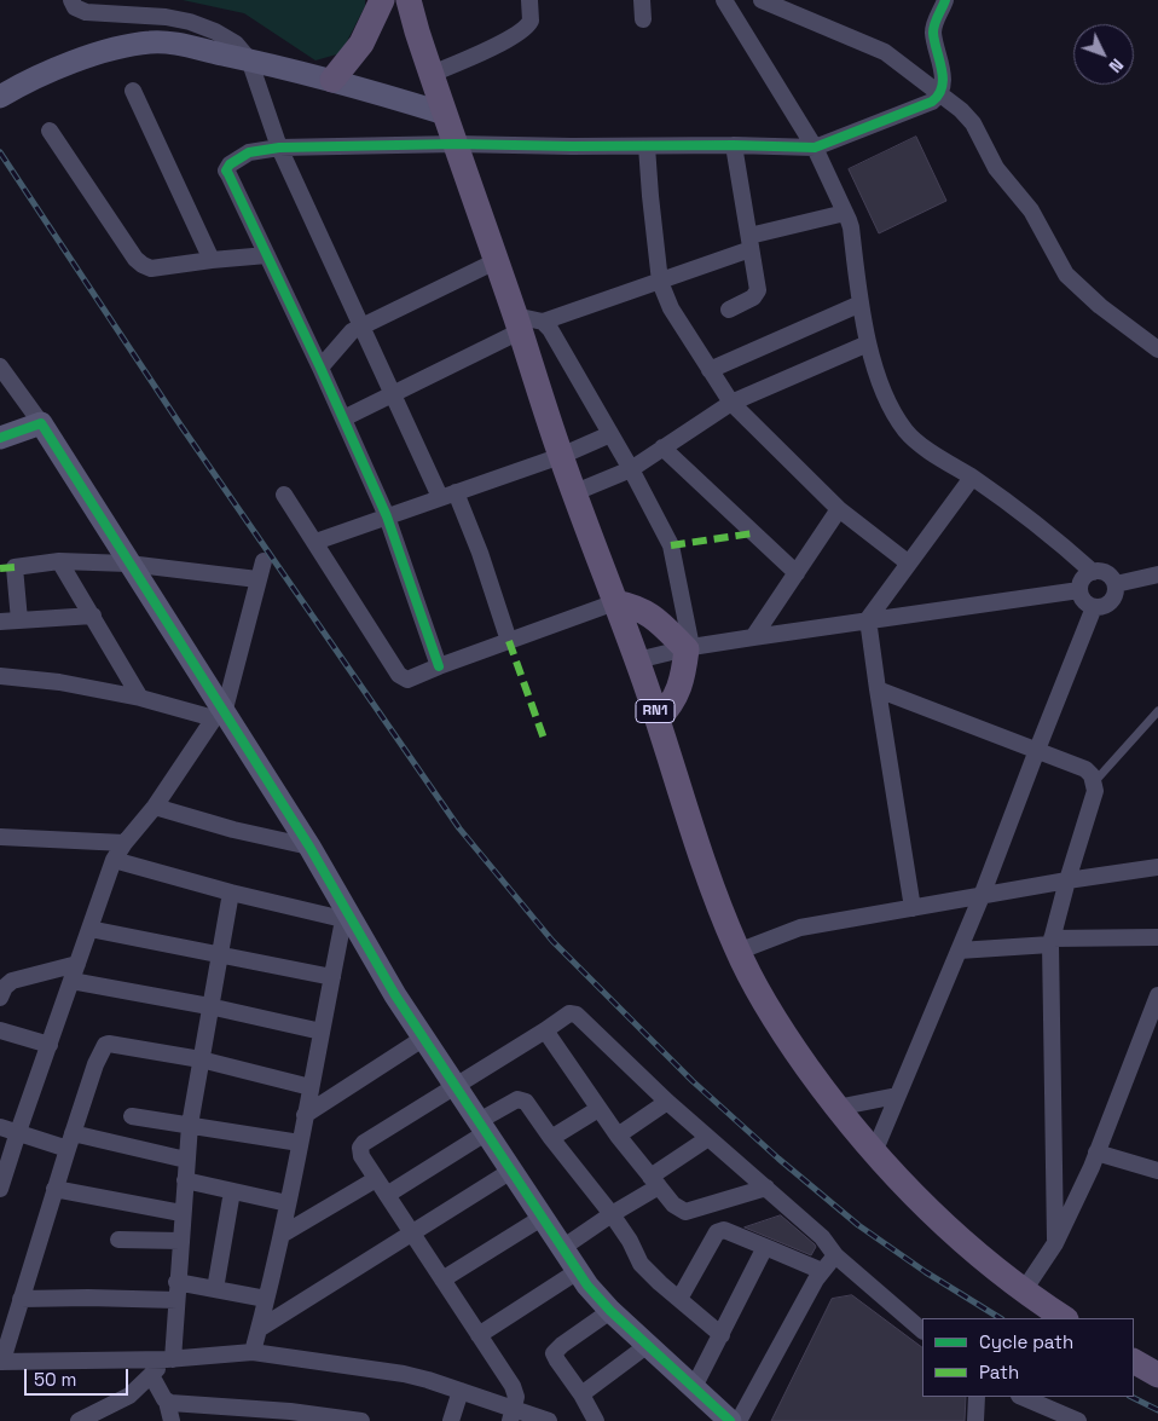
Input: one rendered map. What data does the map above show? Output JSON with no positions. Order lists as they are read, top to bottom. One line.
{"streets":{"main road":["RN1"]},"legend":["Cycle path","Path"],"scale_bar":"50 m","north":"bottom right"}
